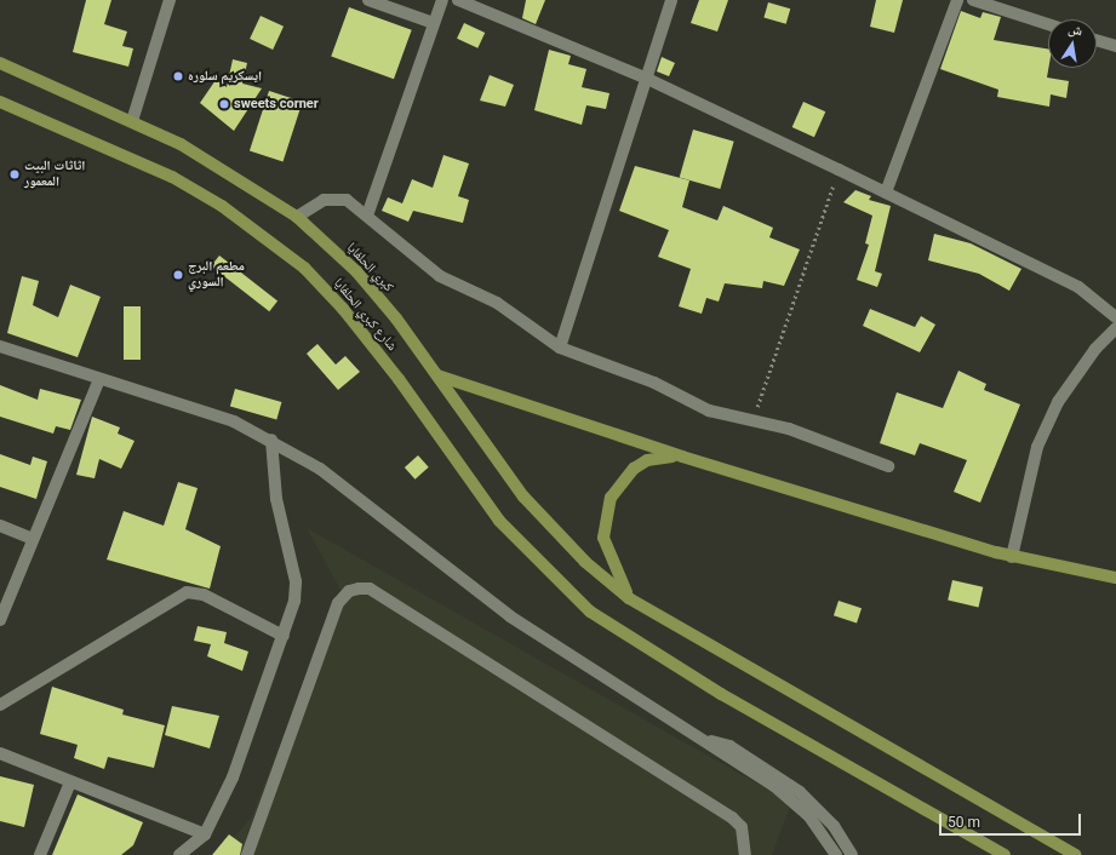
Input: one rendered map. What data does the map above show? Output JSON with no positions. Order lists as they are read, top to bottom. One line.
{"streets":{"main road":["كبري الحلفايا","شارع كبري الحلفايا"]},"places":["ايسكريم سلوره","sweets corner","اثاثات البيت المعمور","مطعم البرج السوري"],"scale_bar":"50 m","north":"top"}
